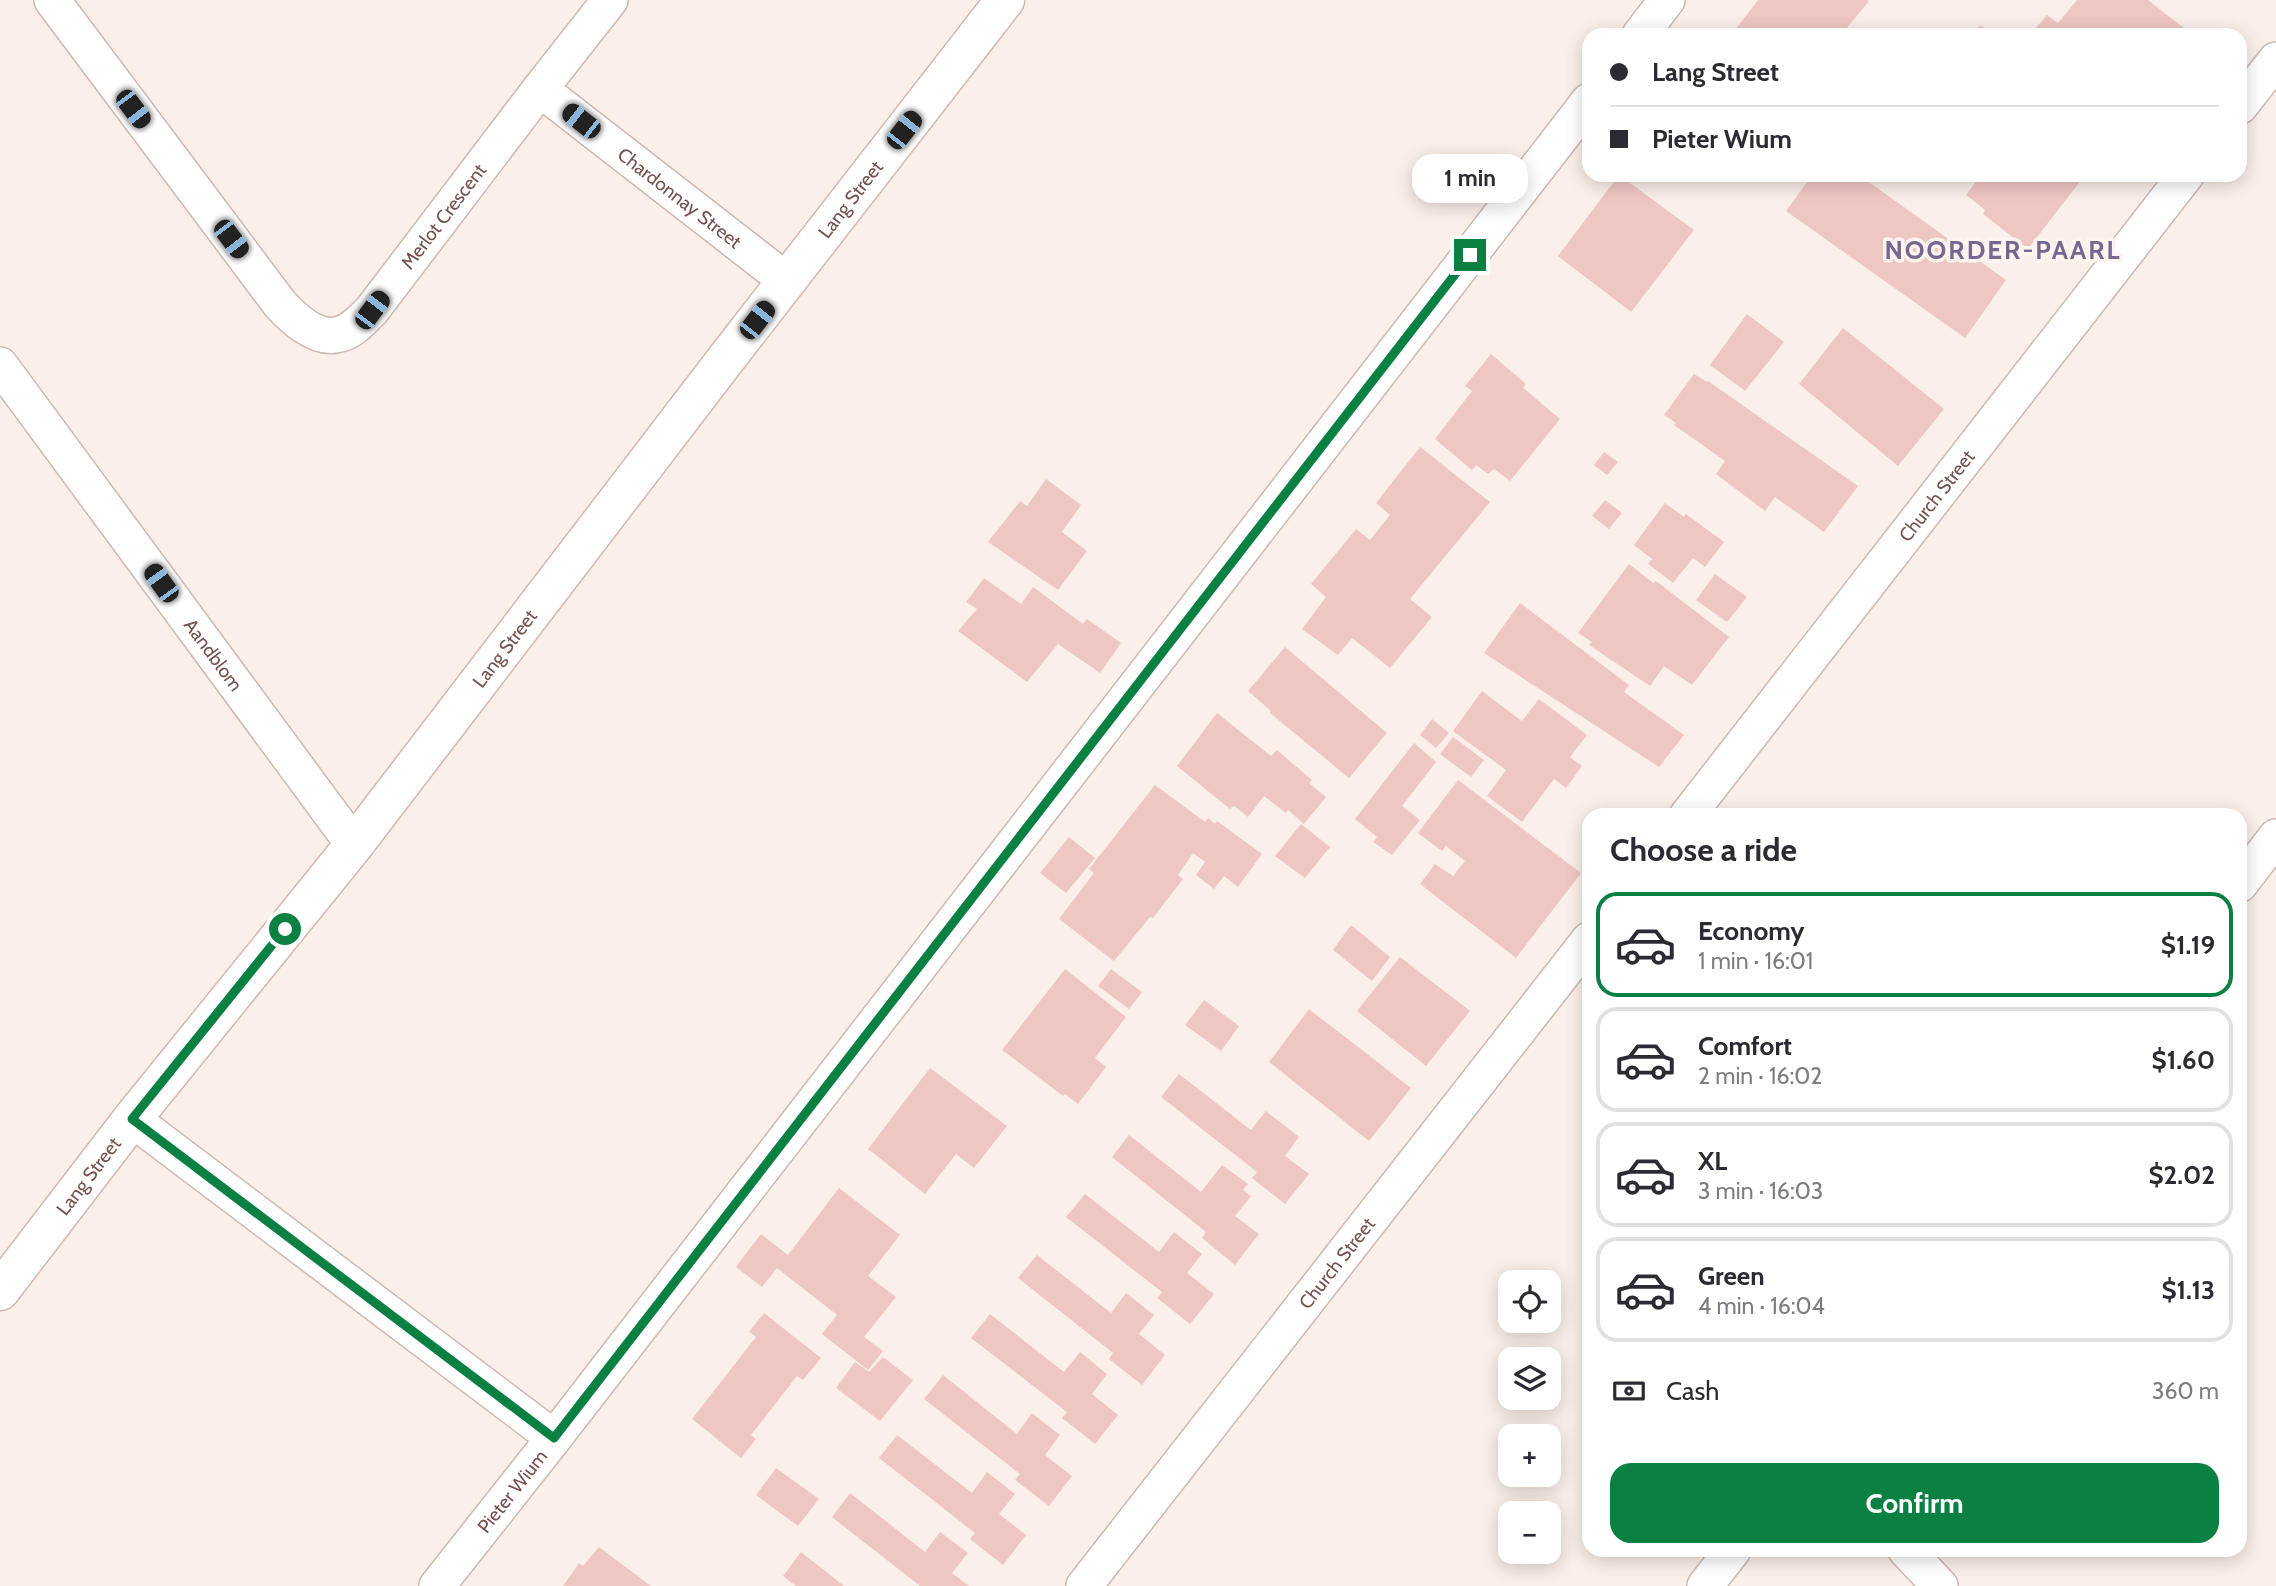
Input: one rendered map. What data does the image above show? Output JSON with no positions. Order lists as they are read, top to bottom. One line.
{"streets":{"street":["Chardonnay Street","Lang Street","Merlot Crescent","Church Street","Aandblom","Pieter Wium"]},"crossings":[["Chardonnay Street","Lang Street"],["Chardonnay Street","Merlot Crescent"],["Lang Street","Aandblom"]],"districts":["NOORDER-PAARL"],"page":{"banner":["Lang Street","Pieter Wium"],"bubble":"1 min","heading":"Choose a ride","list":[{"name":"Economy","note":"1 min · 16:01","value":"$1.19"},{"name":"Comfort","note":"2 min · 16:02","value":"$1.60"},{"name":"XL","note":"3 min · 16:03","value":"$2.02"},{"name":"Green","note":"4 min · 16:04","value":"$1.13"}],"map_buttons":["+","−"],"pay":["Cash","360 m"],"buttons":"Confirm"}}
